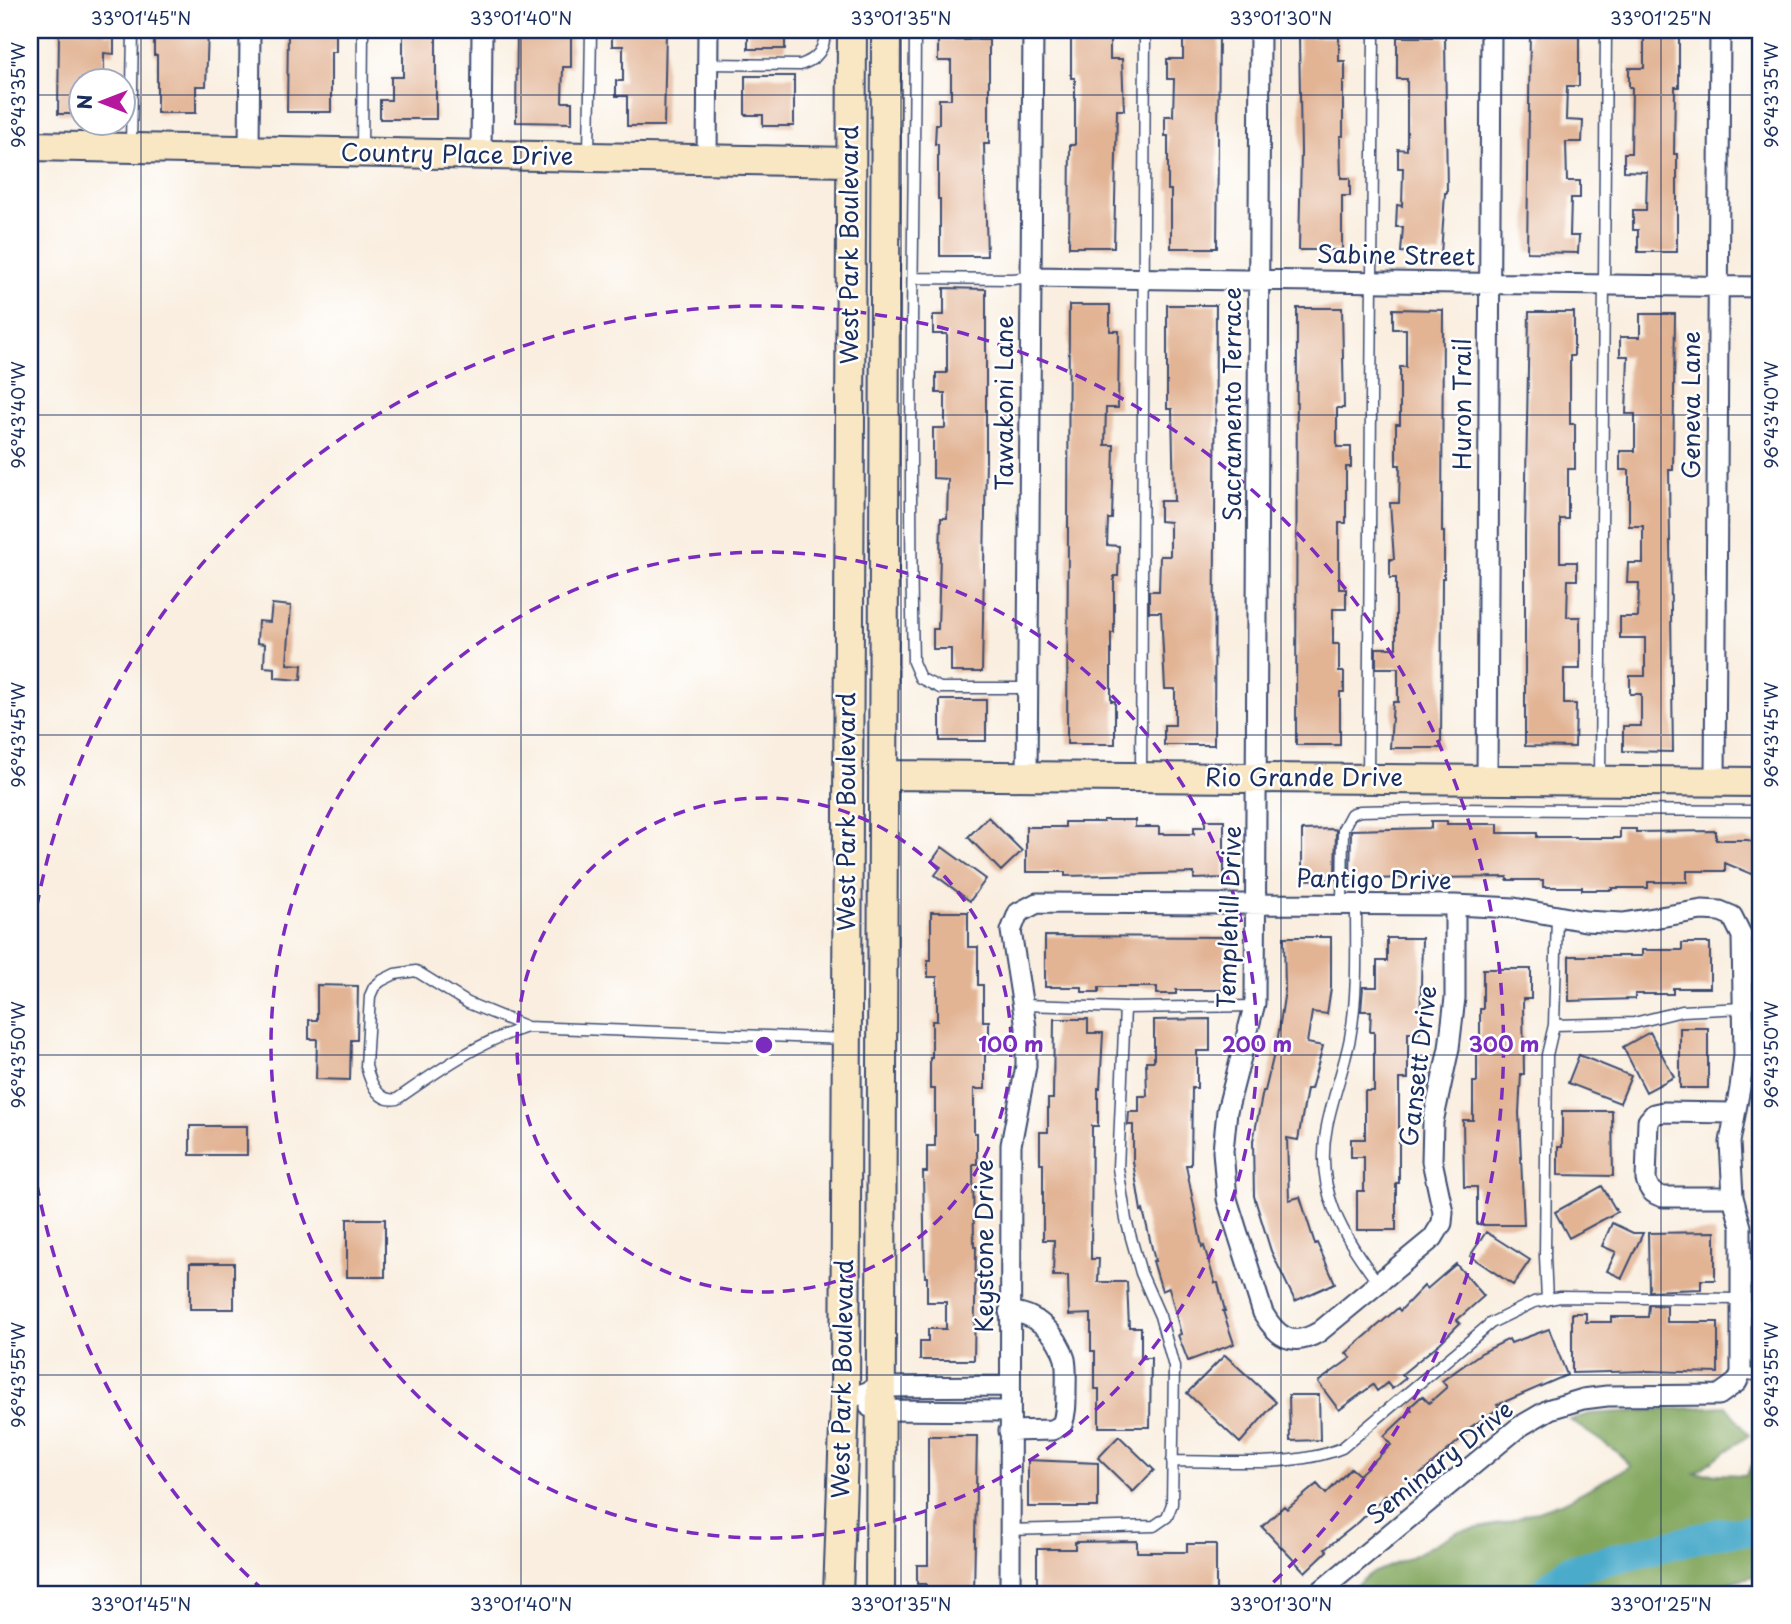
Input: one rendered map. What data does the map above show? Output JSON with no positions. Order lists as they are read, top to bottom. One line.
{"streets":{"main road":["Country Place Drive","West Park Boulevard","Rio Grande Drive"],"street":["Sabine Street","Tawakoni Lane","Sacramento Terrace","Huron Trail","Geneva Lane","Pantigo Drive","Templehill Drive","Gansett Drive","Keystone Drive","Seminary Drive"]},"crossings":[["Country Place Drive","West Park Boulevard"],["West Park Boulevard","Rio Grande Drive"],["Sabine Street","Tawakoni Lane"],["Sabine Street","Sacramento Terrace"],["Sabine Street","Huron Trail"],["Sabine Street","Geneva Lane"],["Tawakoni Lane","Rio Grande Drive"],["Sacramento Terrace","Rio Grande Drive"],["Sacramento Terrace","Templehill Drive"],["Huron Trail","Rio Grande Drive"],["Geneva Lane","Rio Grande Drive"],["Rio Grande Drive","Templehill Drive"],["Pantigo Drive","Templehill Drive"],["Pantigo Drive","Gansett Drive"],["Pantigo Drive","Keystone Drive"],["Templehill Drive","Gansett Drive"]],"north":"left","coordinates":["33°01'45\"N","33°01'40\"N","33°01'35\"N","33°01'30\"N","33°01'25\"N","96°43'35\"W","96°43'40\"W","96°43'45\"W","96°43'50\"W","96°43'55\"W"],"rings":["100 m","200 m","300 m"]}
